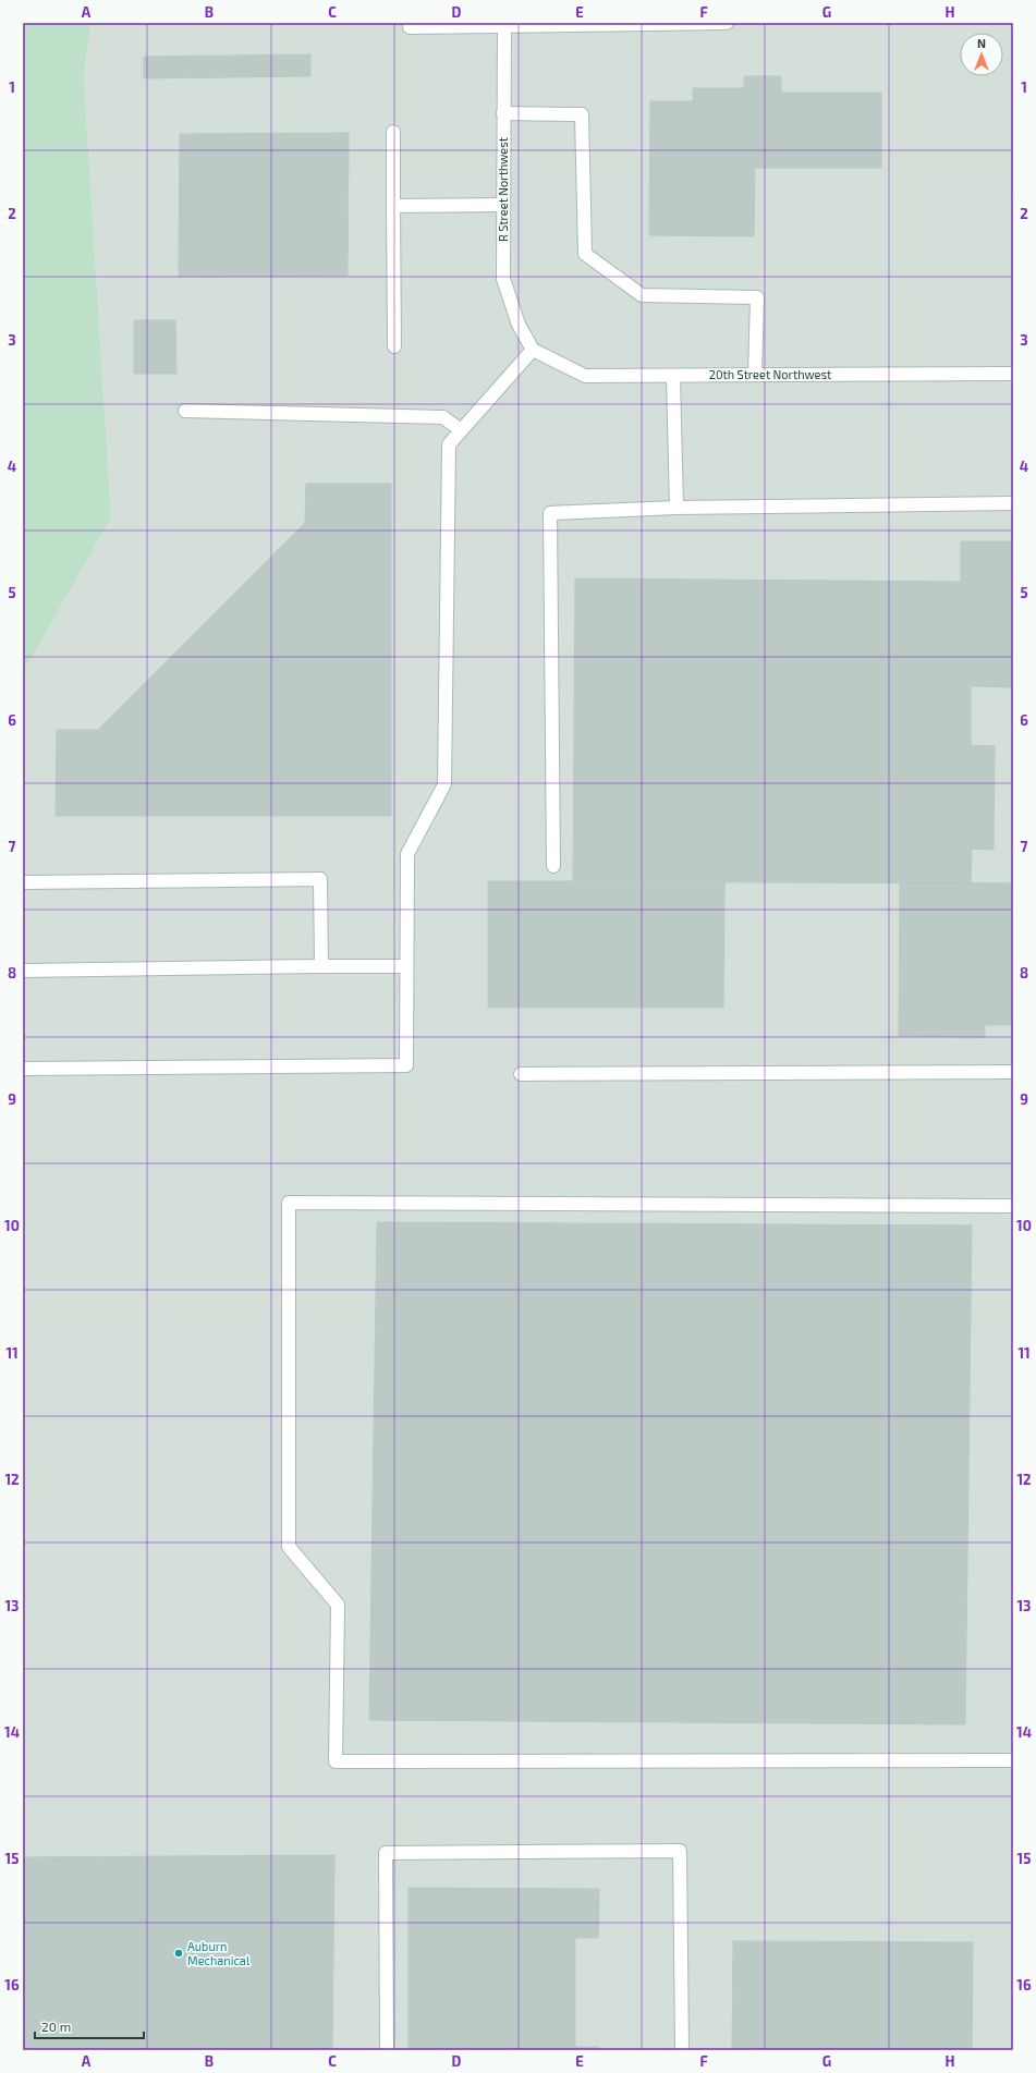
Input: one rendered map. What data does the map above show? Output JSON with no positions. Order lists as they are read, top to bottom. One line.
{"streets":{"street":["R Street Northwest","20th Street Northwest"]},"crossings":[["R Street Northwest","20th Street Northwest"]],"places":["Auburn Mechanical"],"scale_bar":"20 m","north":"top","grid":{"columns":["A","B","C","D","E","F","G","H"],"rows":["1","2","3","4","5","6","7","8","9","10","11","12","13","14","15","16"]}}
